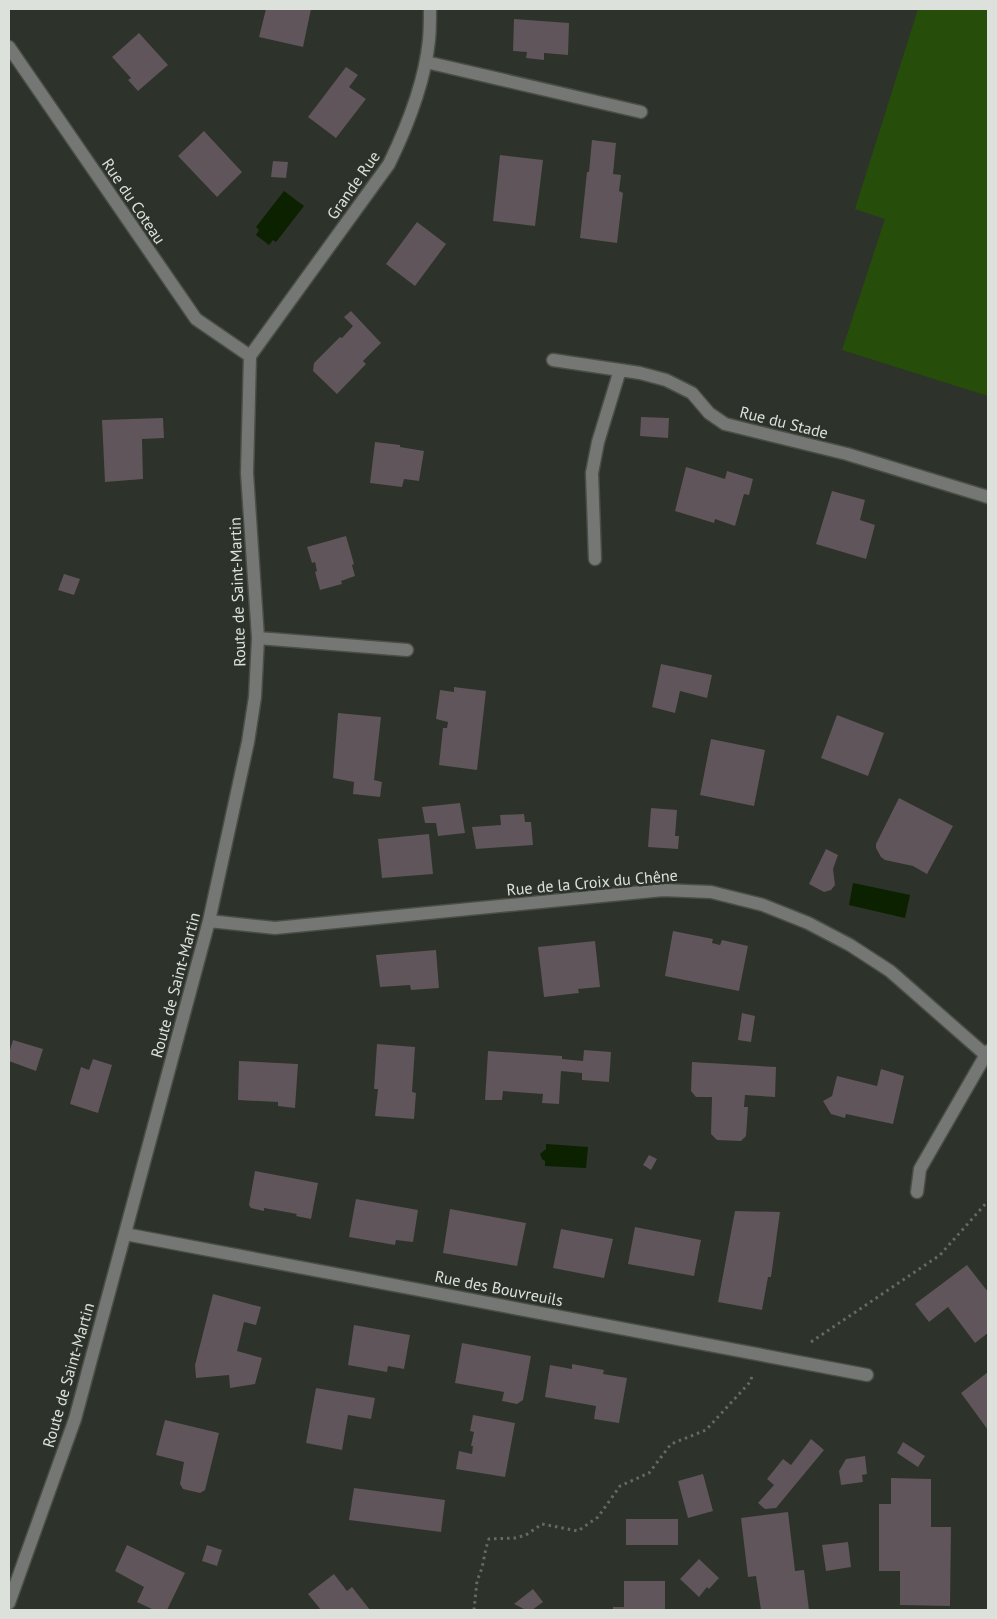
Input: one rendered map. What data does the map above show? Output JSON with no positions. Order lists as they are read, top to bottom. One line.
{"streets":{"street":["Grande Rue","Rue du Coteau","Rue du Stade","Route de Saint-Martin","Rue de la Croix du Chêne","Rue des Bouvreuils"]},"crossings":[["Grande Rue","Rue du Coteau"],["Grande Rue","Route de Saint-Martin"],["Rue du Coteau","Route de Saint-Martin"],["Route de Saint-Martin","Rue de la Croix du Chêne"],["Route de Saint-Martin","Rue des Bouvreuils"]]}
